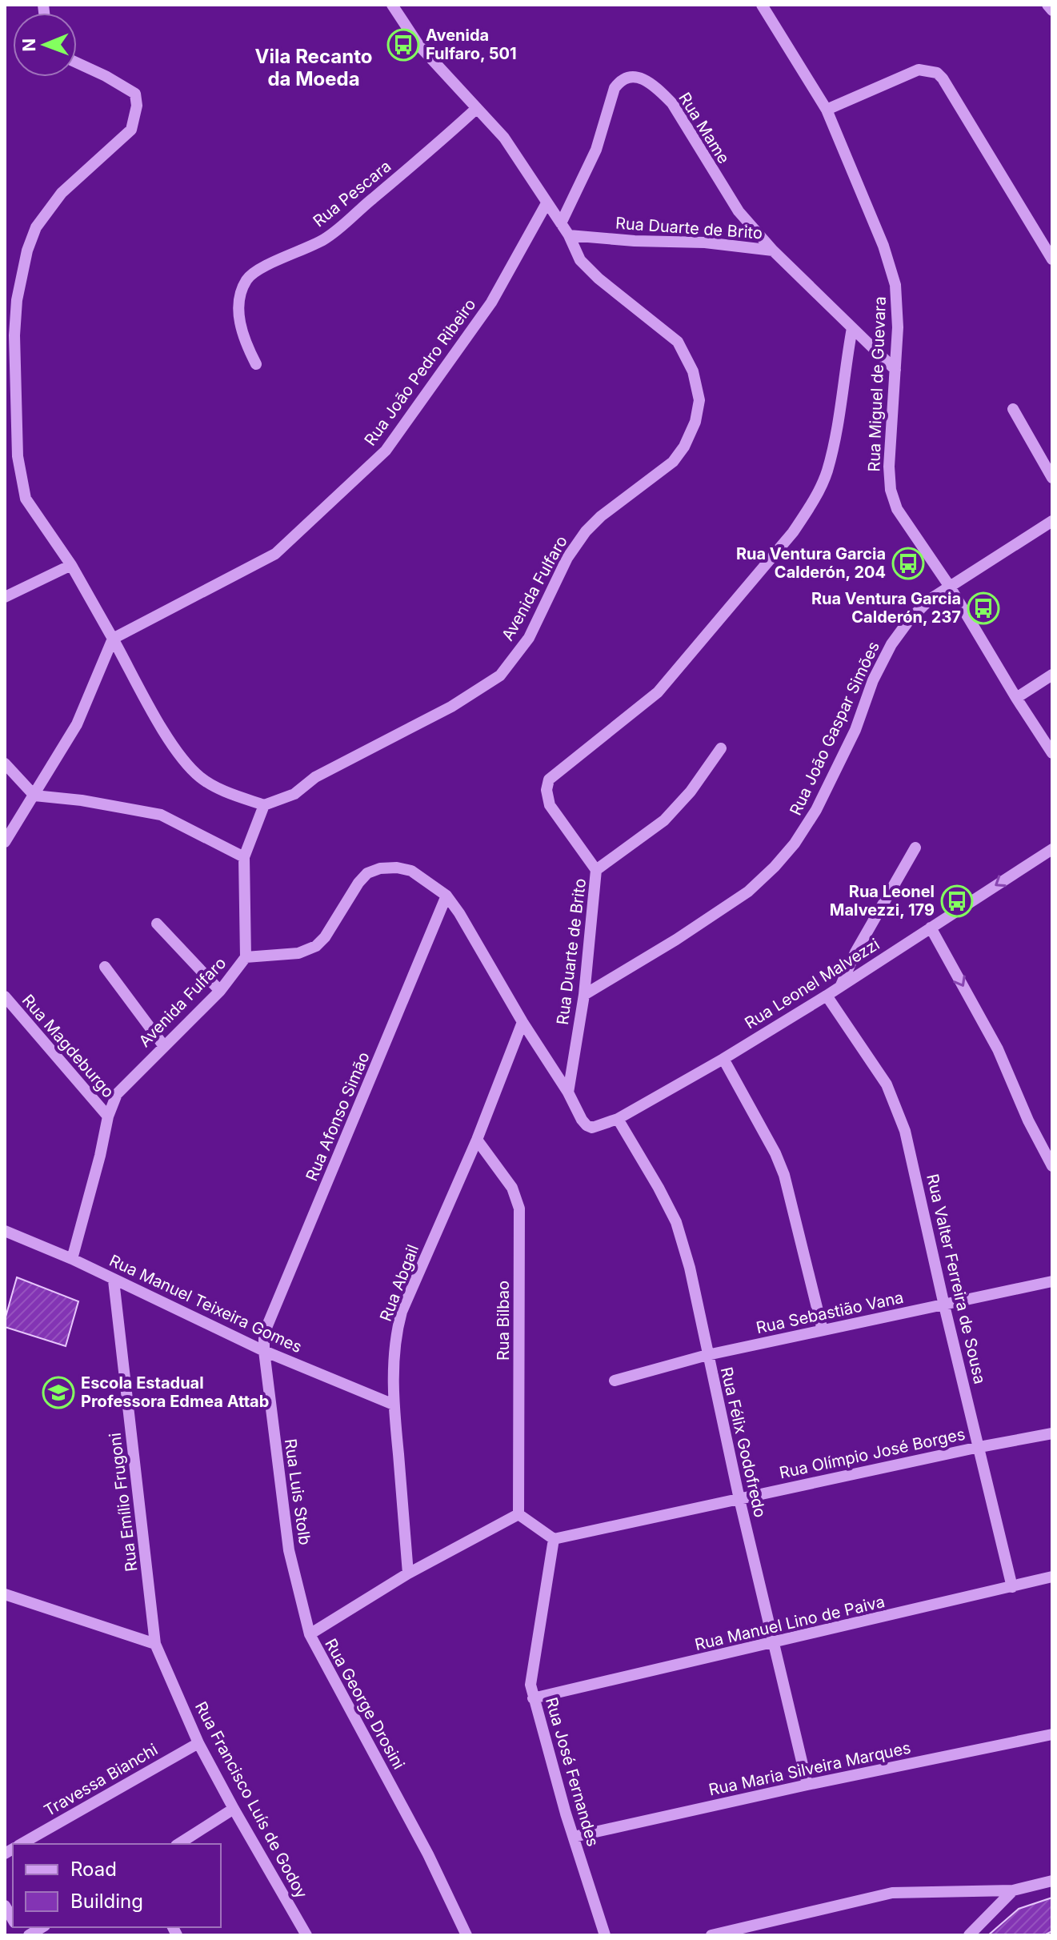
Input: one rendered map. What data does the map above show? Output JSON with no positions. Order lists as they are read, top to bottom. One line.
{"streets":{"street":["Rua Mame","Rua Pescara","Rua Duarte de Brito","Rua João Pedro Ribeiro","Rua Miguel de Guevara","Avenida Fulfaro","Rua João Gaspar Simões","Rua Leonel Malvezzi","Rua Magdeburgo","Rua Afonso Simão","Rua Valter Ferreira de Sousa","Rua Abgail","Rua Manuel Teixeira Gomes","Rua Sebastião Vana","Rua Bilbao","Rua Félix Godofredo","Rua Olímpio José Borges","Rua Luis Stolb","Rua Emílio Frugoni","Rua Manuel Lino de Paiva","Rua George Drosini","Rua Maria Silveira Marques","Rua José Fernandes","Travessa Bianchi","Rua Francisco Luís de Godoy"]},"crossings":[["Rua Mame","Rua Duarte de Brito"],["Rua Mame","Avenida Fulfaro"],["Rua Pescara","Avenida Fulfaro"],["Rua Duarte de Brito","Rua Miguel de Guevara"],["Rua Duarte de Brito","Avenida Fulfaro"],["Rua Duarte de Brito","Rua João Gaspar Simões"],["Rua Duarte de Brito","Rua Leonel Malvezzi"],["Rua João Pedro Ribeiro","Avenida Fulfaro"],["Rua Miguel de Guevara","Rua João Gaspar Simões"],["Avenida Fulfaro","Rua Magdeburgo"],["Avenida Fulfaro","Rua Manuel Teixeira Gomes"],["Rua Leonel Malvezzi","Rua Valter Ferreira de Sousa"],["Rua Leonel Malvezzi","Rua Félix Godofredo"],["Rua Afonso Simão","Rua Manuel Teixeira Gomes"],["Rua Afonso Simão","Rua Luis Stolb"],["Rua Valter Ferreira de Sousa","Rua Sebastião Vana"],["Rua Valter Ferreira de Sousa","Rua Olímpio José Borges"],["Rua Valter Ferreira de Sousa","Rua Manuel Lino de Paiva"],["Rua Abgail","Rua Manuel Teixeira Gomes"],["Rua Abgail","Rua Bilbao"],["Rua Abgail","Rua George Drosini"],["Rua Manuel Teixeira Gomes","Rua Luis Stolb"],["Rua Manuel Teixeira Gomes","Rua Emílio Frugoni"],["Rua Sebastião Vana","Rua Félix Godofredo"],["Rua Bilbao","Rua George Drosini"],["Rua Félix Godofredo","Rua Olímpio José Borges"],["Rua Félix Godofredo","Rua Manuel Lino de Paiva"],["Rua Félix Godofredo","Rua Maria Silveira Marques"],["Rua Olímpio José Borges","Rua José Fernandes"],["Rua Luis Stolb","Rua George Drosini"],["Rua Emílio Frugoni","Rua Francisco Luís de Godoy"],["Rua Manuel Lino de Paiva","Rua José Fernandes"],["Rua Maria Silveira Marques","Rua José Fernandes"],["Travessa Bianchi","Rua Francisco Luís de Godoy"]],"districts":["Vila Recanto da Moeda"],"places":{"bus stop":["Avenida Fulfaro, 501","Rua Ventura Garcia Calderón, 204","Rua Ventura Garcia Calderón, 237","Rua Leonel Malvezzi, 179"],"school or university":["Escola Estadual Professora Edmea Attab"]},"legend":["Road","Building"],"north":"left"}
